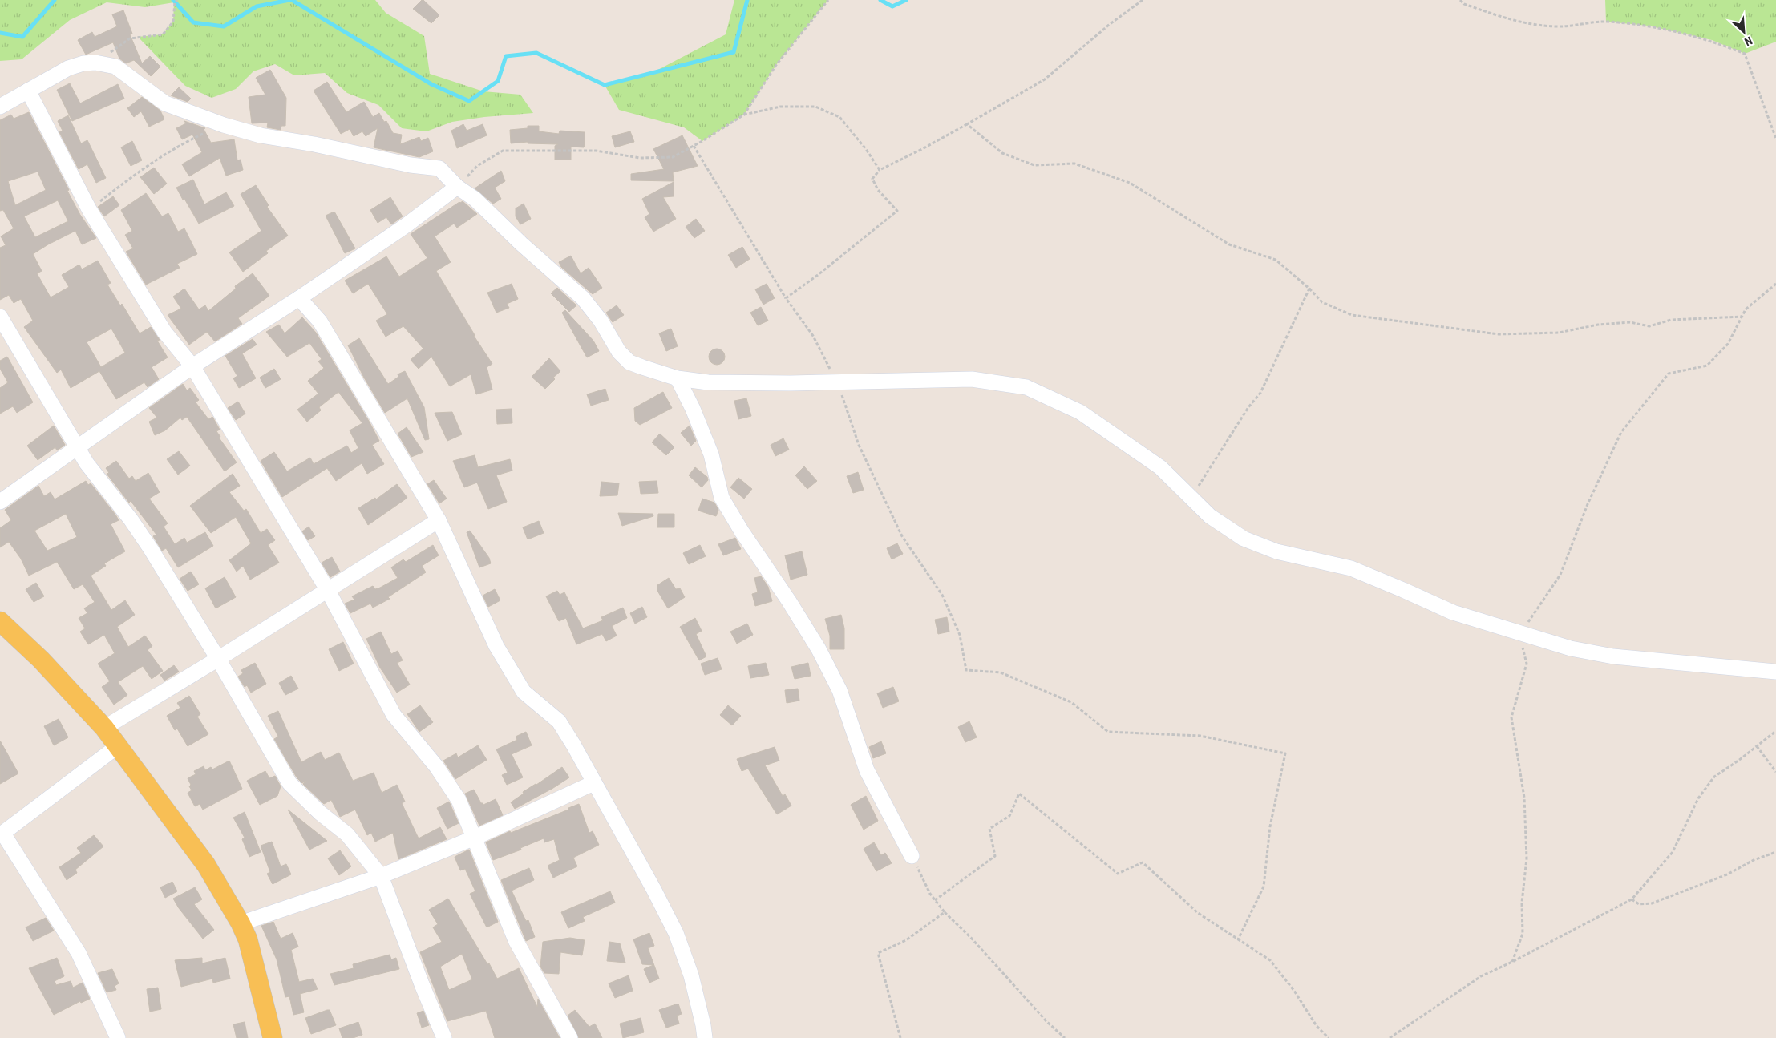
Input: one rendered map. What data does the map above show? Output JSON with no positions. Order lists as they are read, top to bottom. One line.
{"north":"bottom right"}
